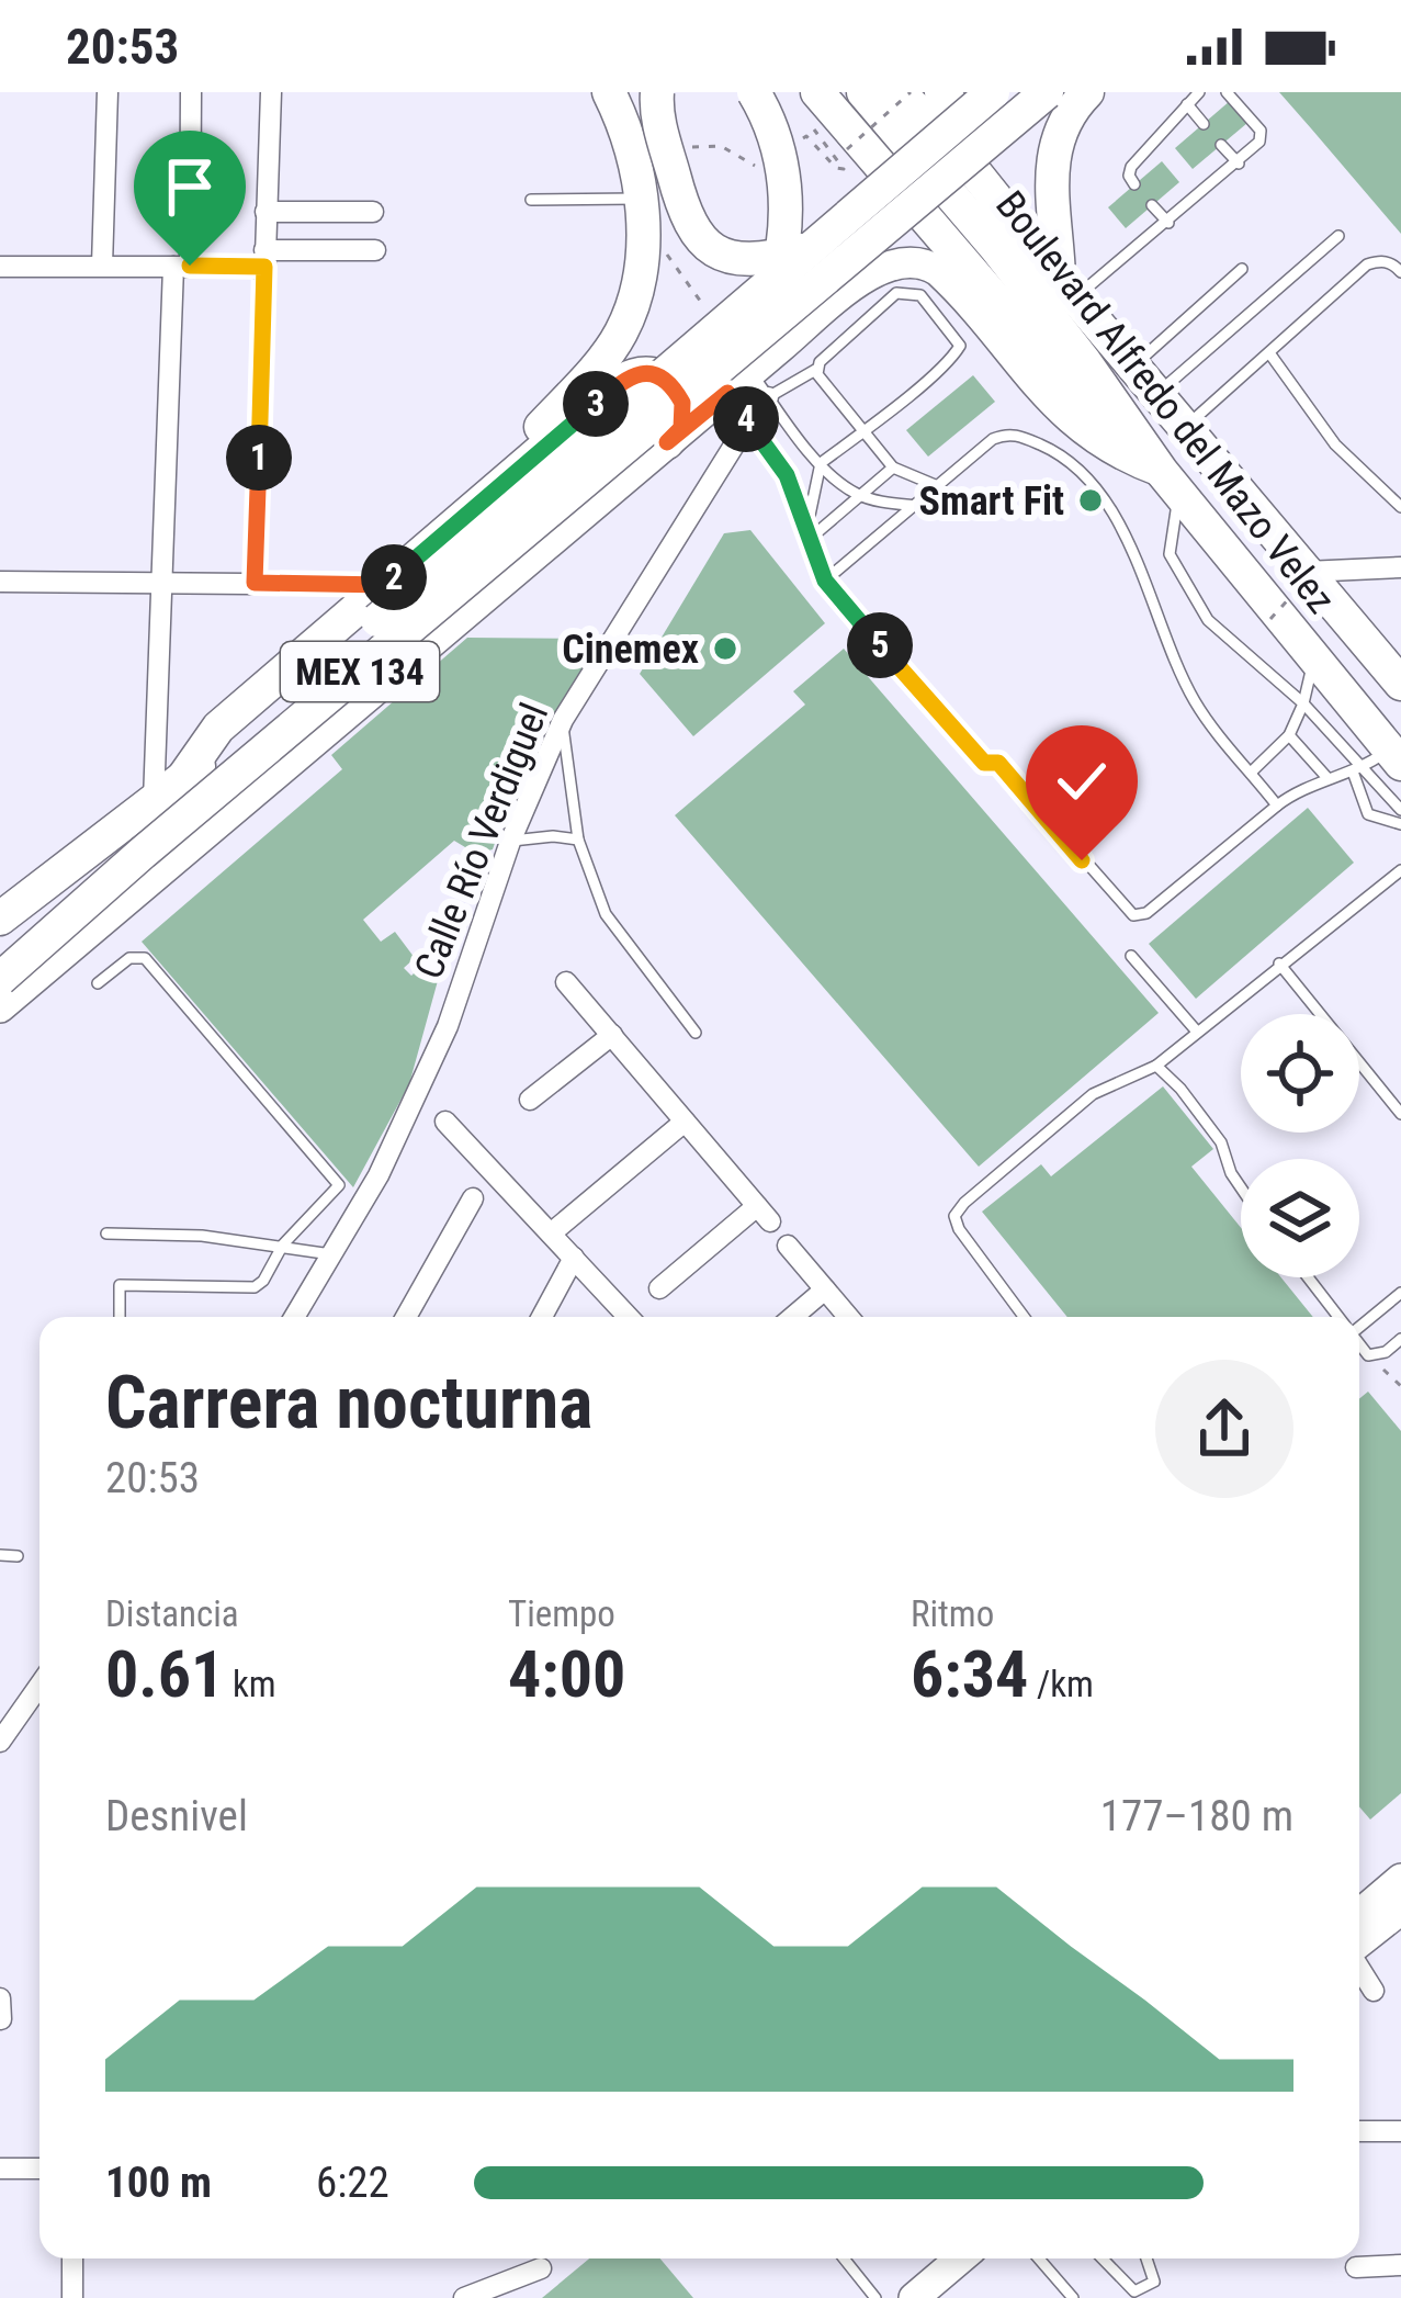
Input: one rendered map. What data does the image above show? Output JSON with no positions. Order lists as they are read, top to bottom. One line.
{"streets":{"main road":["Boulevard Alfredo del Mazo Velez","MEX 134"],"street":["Calle Río Verdiguel"]},"crossings":[["MEX 134","Calle Río Verdiguel"]],"places":["Smart Fit","Cinemex"],"page":{"status":"20:53","pins":["3","4","1","2","5"],"heading":["Carrera nocturna","20:53"],"stats":[["Distancia","0.61 km"],["Tiempo","4:00"],["Ritmo","6:34 /km"]],"chart":["Desnivel","177–180 m"],"list":[{"name":"100 m","note":"6:22"}]}}
